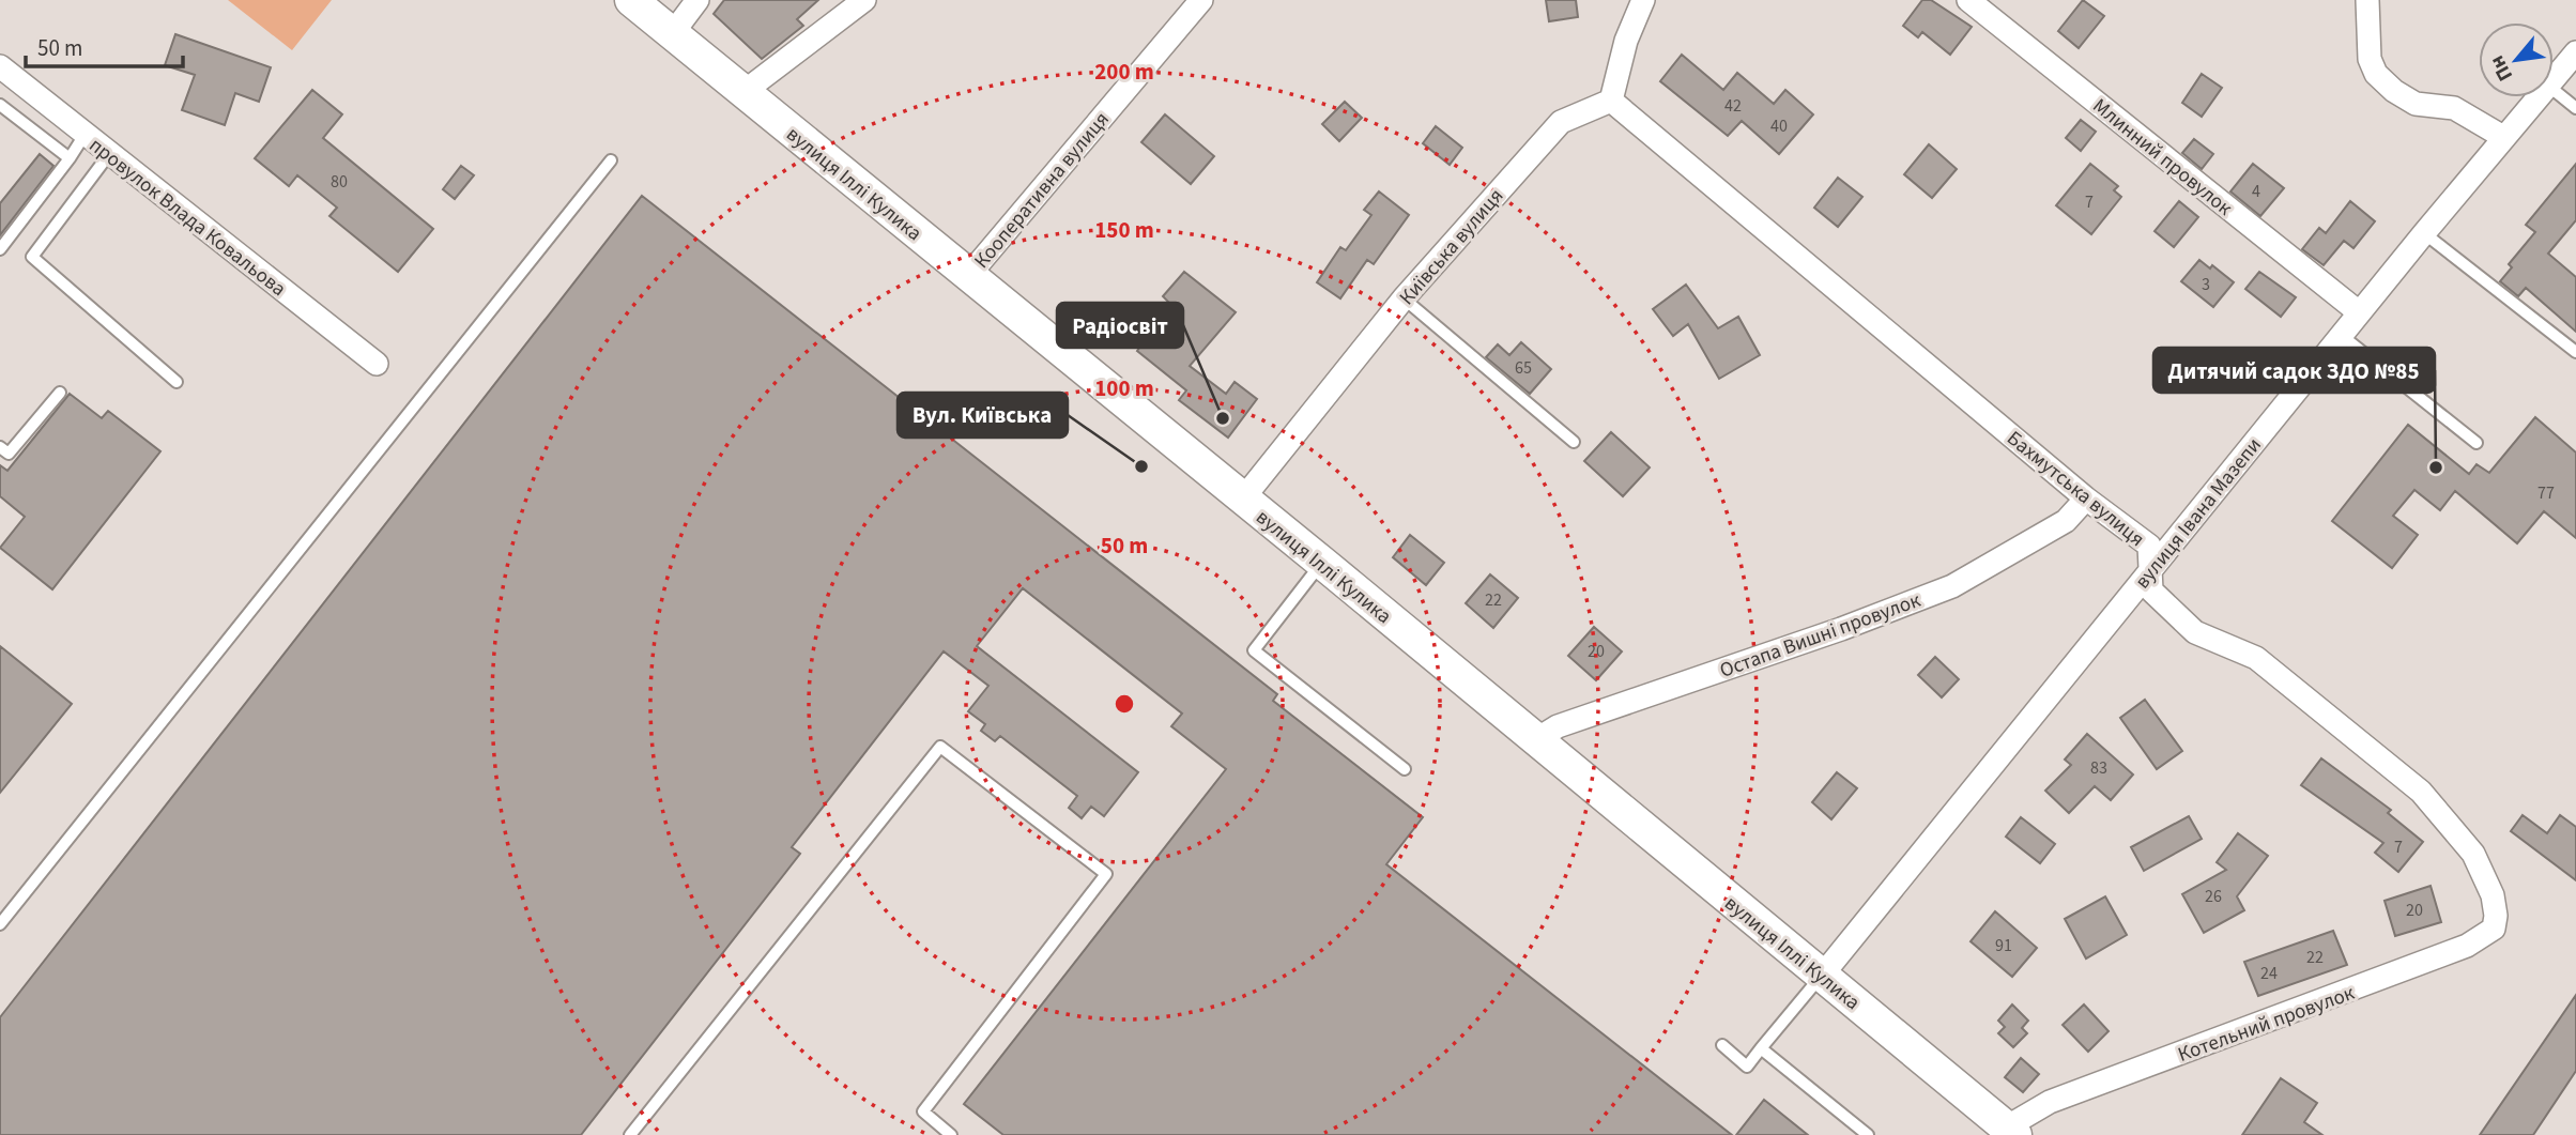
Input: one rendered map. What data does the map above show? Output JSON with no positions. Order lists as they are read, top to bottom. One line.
{"streets":{"street":["Млинний провулок","вулиця Іллі Кулика","Кооперативна вулиця","провулок Влада Ковальова","Київська вулиця","Бахмутська вулиця","вулиця Івана Мазепи","Остапа Вишні провулок","Котельний провулок"]},"crossings":[["Млинний провулок","вулиця Івана Мазепи"],["вулиця Іллі Кулика","Кооперативна вулиця"],["вулиця Іллі Кулика","Київська вулиця"],["вулиця Іллі Кулика","вулиця Івана Мазепи"],["вулиця Іллі Кулика","Остапа Вишні провулок"],["вулиця Іллі Кулика","Котельний провулок"],["Київська вулиця","Бахмутська вулиця"],["Бахмутська вулиця","вулиця Івана Мазепи"],["Бахмутська вулиця","Остапа Вишні провулок"],["Бахмутська вулиця","Котельний провулок"]],"places":["Радіосвіт","Вул. Київська","Дитячий садок ЗДО №85"],"house_numbers":["42","40","80","4","7","3","65","77","22","20","83","7","26","20","91","22","24"],"scale_bar":"50 m","north":"bottom left","rings":["200 m","150 m","100 m","50 m"]}
